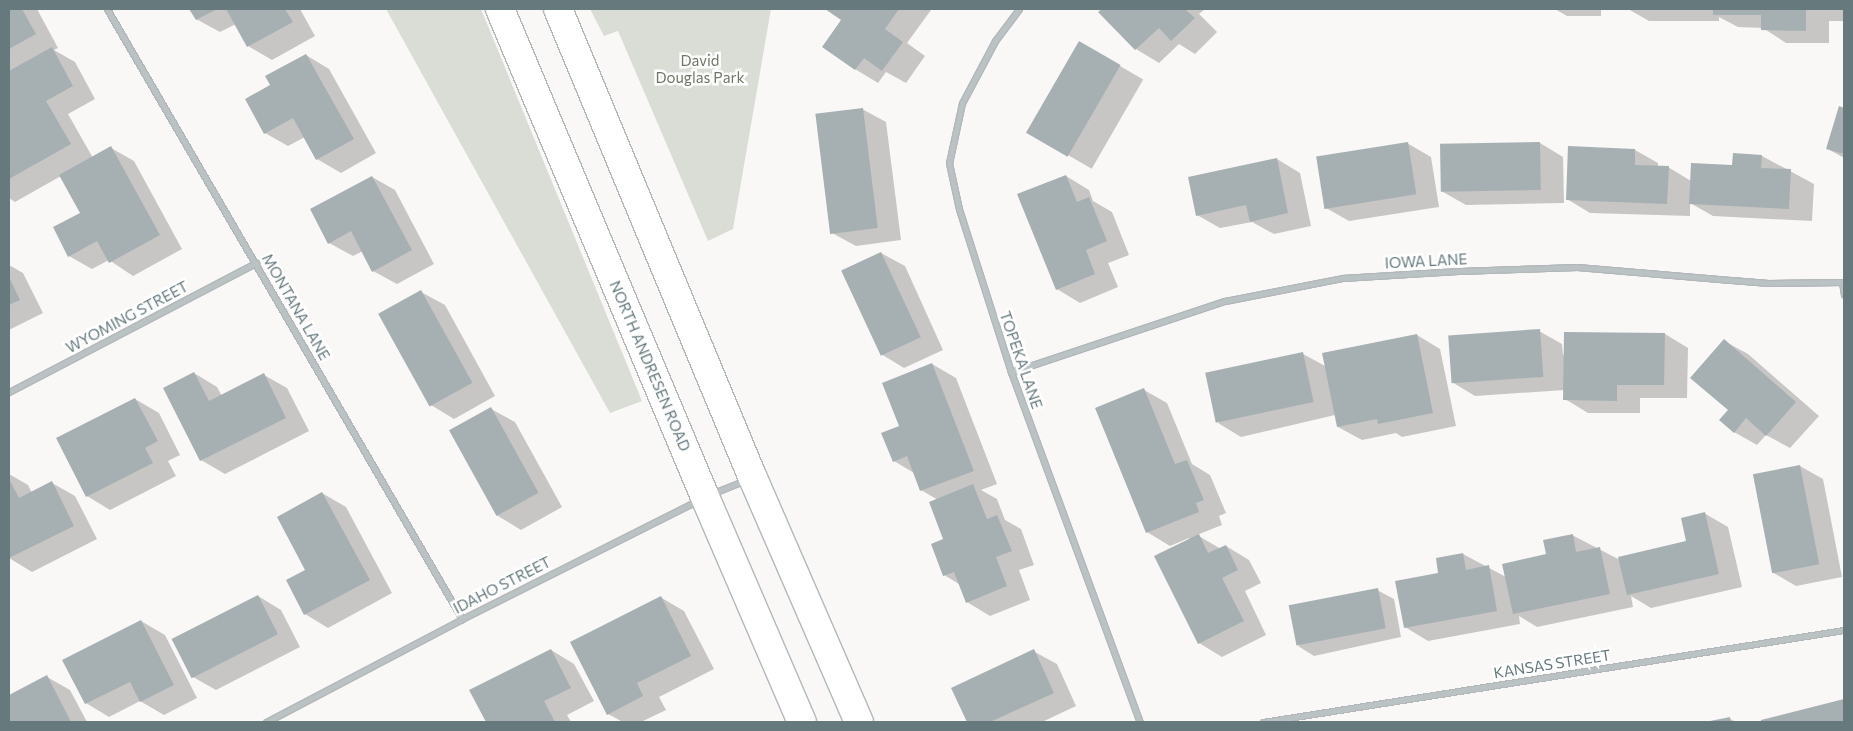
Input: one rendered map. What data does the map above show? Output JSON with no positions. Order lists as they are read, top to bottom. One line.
{"streets":{"main road":["NORTH ANDRESEN ROAD"],"street":["IOWA LANE","MONTANA LANE","WYOMING STREET","TOPEKA LANE","IDAHO STREET","KANSAS STREET"]},"crossings":[["IOWA LANE","TOPEKA LANE"],["MONTANA LANE","WYOMING STREET"],["MONTANA LANE","IDAHO STREET"],["NORTH ANDRESEN ROAD","IDAHO STREET"]],"parks":["David Douglas Park"]}
